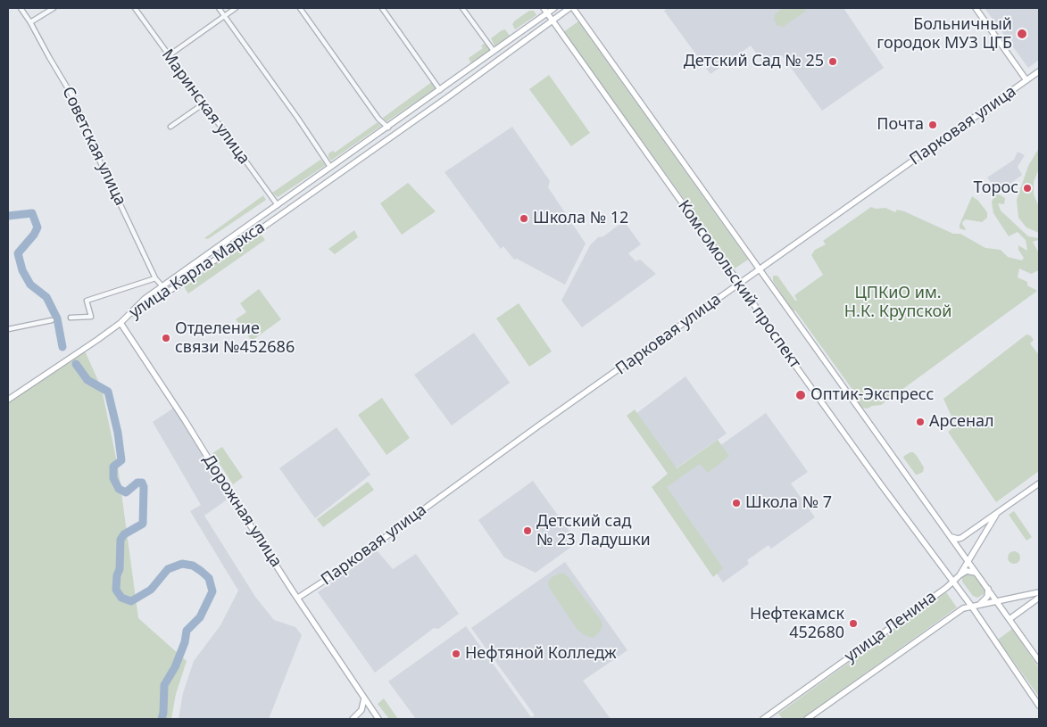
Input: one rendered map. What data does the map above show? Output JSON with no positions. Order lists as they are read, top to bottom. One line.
{"streets":{"main road":["Парковая улица","улица Карла Маркса","Комсомольский проспект","Дорожная улица","улица Ленина"],"street":["Маринская улица","Советская улица"]},"crossings":[["Маринская улица","улица Карла Маркса"],["Парковая улица","Комсомольский проспект"],["Парковая улица","Дорожная улица"],["Советская улица","улица Карла Маркса"],["улица Карла Маркса","Комсомольский проспект"],["улица Карла Маркса","Дорожная улица"],["Комсомольский проспект","улица Ленина"]],"parks":["ЦПКиО им. Н.К. Крупской"],"places":["Больничный городок МУЗ ЦГБ","Детский Сад № 25","Почта","Торос","Школа № 12","Отделение связи №452686","Оптик-Экспресс","Арсенал","Школа № 7","Детский сад № 23 Ладушки","Нефтекамск 452680","Нефтяной Колледж"]}
